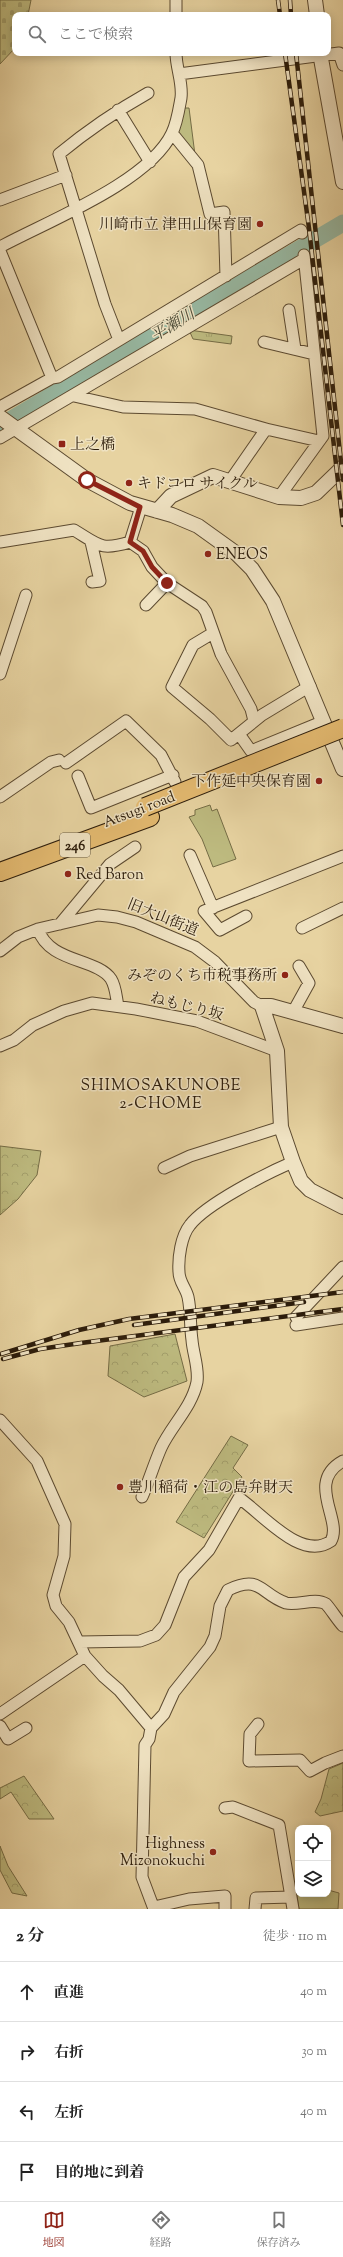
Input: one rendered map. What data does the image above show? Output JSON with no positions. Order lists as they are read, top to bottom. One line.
{"streets":{"highway":["Atsugi road","246"],"street":["旧大山街道","ねもじり坂"]},"districts":["SHIMOSAKUNOBE 2-CHOME"],"water":["平瀬川"],"places":{"other":["川崎市立 津田山保育園","キドコロ サイクル","ENEOS","下作延中央保育園","Red Baron","みぞのくち市税事務所","豊川稲荷・江の島弁財天","Highness Mizonokuchi"],"transit":["上之橋"]},"page":{"search":"ここで検索","heading":["2 分","徒歩 · 110 m"],"list":[["直進","40 m"],["右折","30 m"],["左折","40 m"],"目的地に到着"],"nav":["地図","経路","保存済み"]}}
